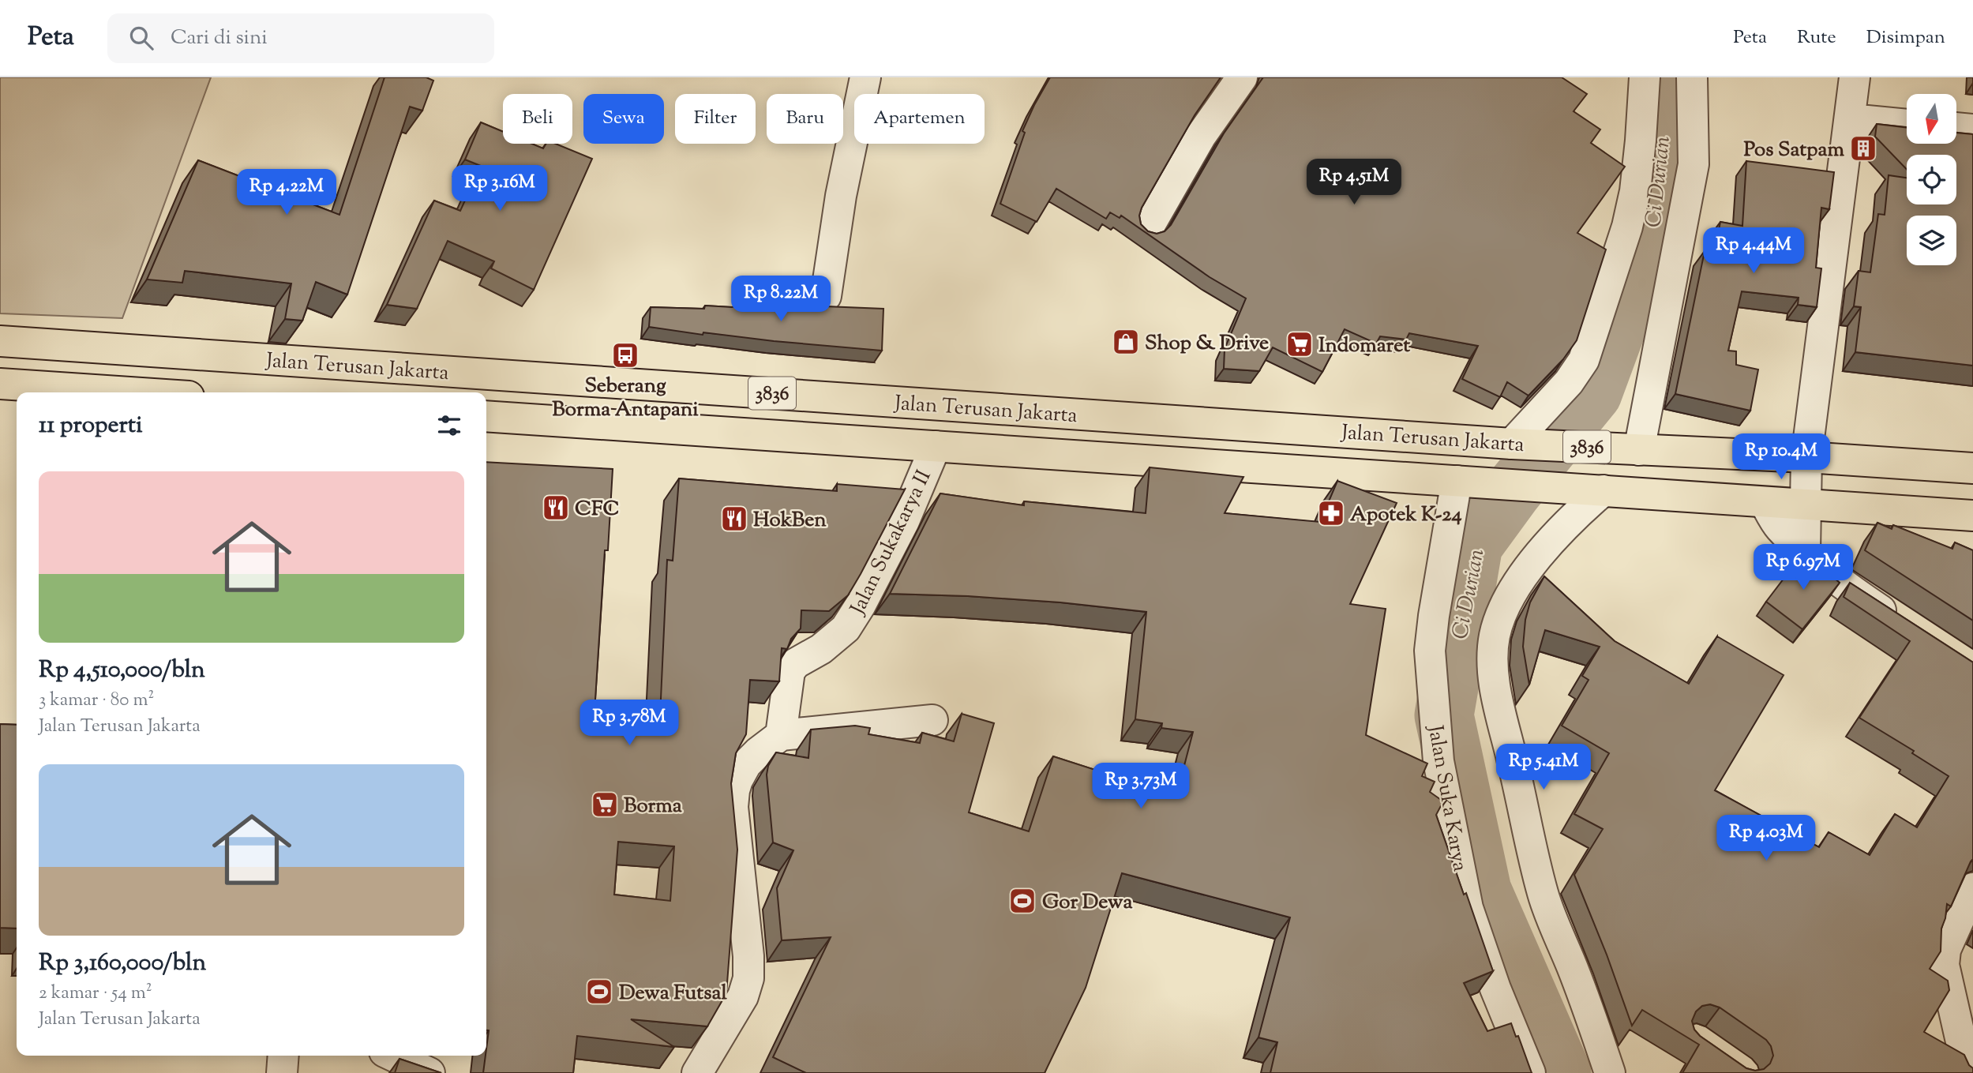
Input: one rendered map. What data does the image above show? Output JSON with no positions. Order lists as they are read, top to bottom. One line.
{"streets":{"main road":["Jalan Terusan Jakarta","3836"],"street":["Jalan Sukakarya II","Jalan Suka Karya"]},"crossings":[["Jalan Terusan Jakarta","Jalan Sukakarya II"],["Jalan Terusan Jakarta","Jalan Suka Karya"]],"water":["Ci Durian"],"places":{"building":["Pos Satpam"],"shop":["Shop & Drive"],"supermarket":["Indomaret","Borma"],"bus stop":["Seberang Borma Antapani"],"restaurant":["CFC","HokBen"],"pharmacy":["Apotek K-24"],"sports":["Gor Dewa","Dewa Futsal"]},"north":"bottom","page":{"header":"Peta","search":"Cari di sini","nav":["Peta","Rute","Disimpan"],"chip":["Beli","Sewa","Filter","Baru","Apartemen"],"price":["Rp 4.51M","Rp 3.16M","Rp 4.22M","Rp 4.44M","Rp 8.22M","Rp 10.4M","Rp 6.97M","Rp 3.78M","Rp 5.41M","Rp 3.73M","Rp 4.03M"],"heading":"11 properti","list":[{"name":"Rp 4,510,000/bln","note":"3 kamar · 80 m² · Jalan Terusan Jakarta"},{"name":"Rp 3,160,000/bln","note":"2 kamar · 54 m² · Jalan Terusan Jakarta"}]}}
